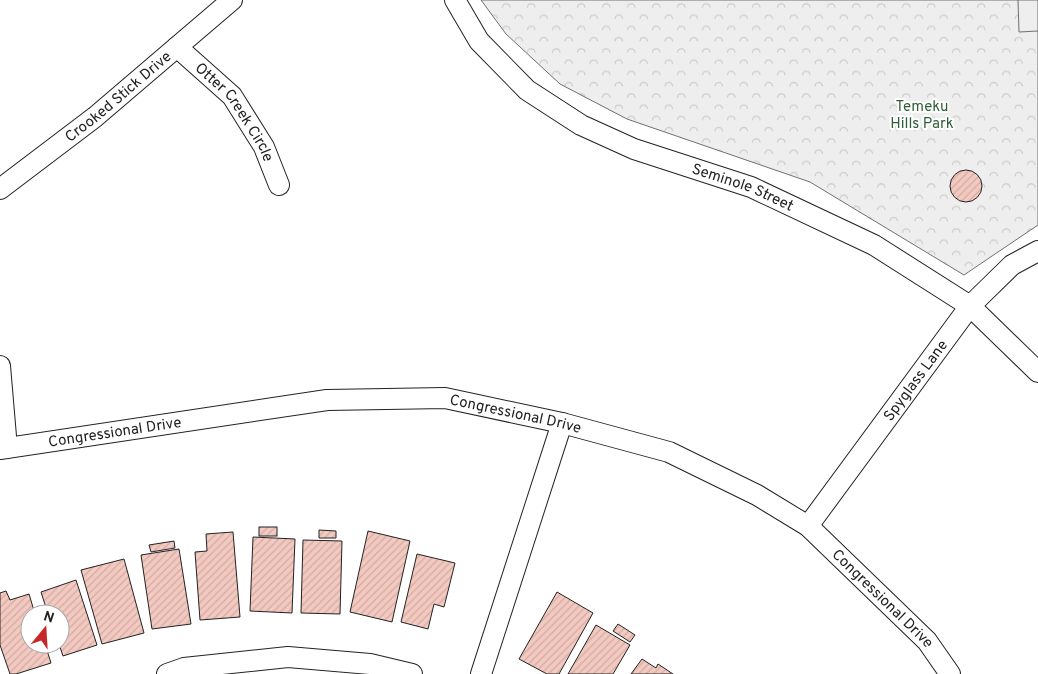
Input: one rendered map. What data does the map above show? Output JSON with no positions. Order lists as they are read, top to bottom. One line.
{"streets":{"street":["Crooked Stick Drive","Otter Creek Circle","Seminole Street","Spyglass Lane","Congressional Drive"]},"crossings":[["Crooked Stick Drive","Otter Creek Circle"],["Seminole Street","Spyglass Lane"],["Spyglass Lane","Congressional Drive"]],"parks":["Temeku Hills Park"],"north":"top"}
